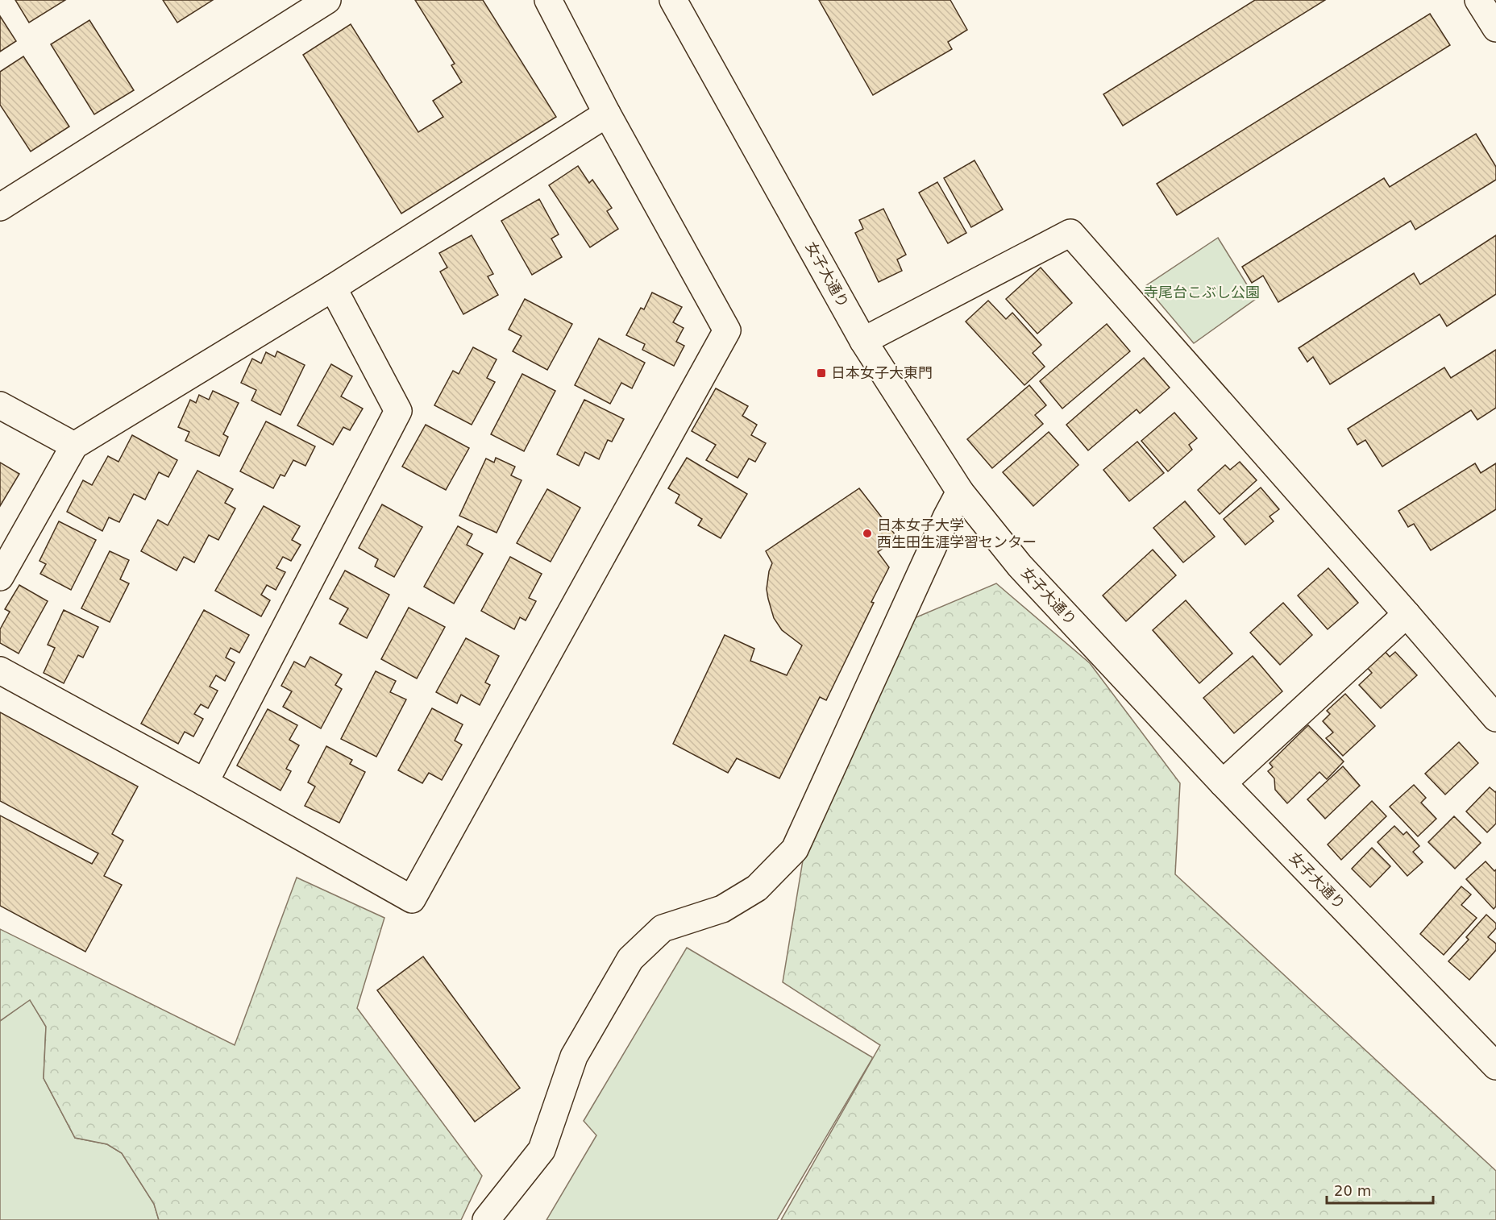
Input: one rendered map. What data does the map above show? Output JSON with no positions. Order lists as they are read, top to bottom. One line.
{"streets":{"street":["女子大通り"]},"parks":["寺尾台こぶし公園"],"places":{"transit":["日本女子大東門"],"other":["日本女子大学 西生田生涯学習センター"]},"scale_bar":"20 m"}
